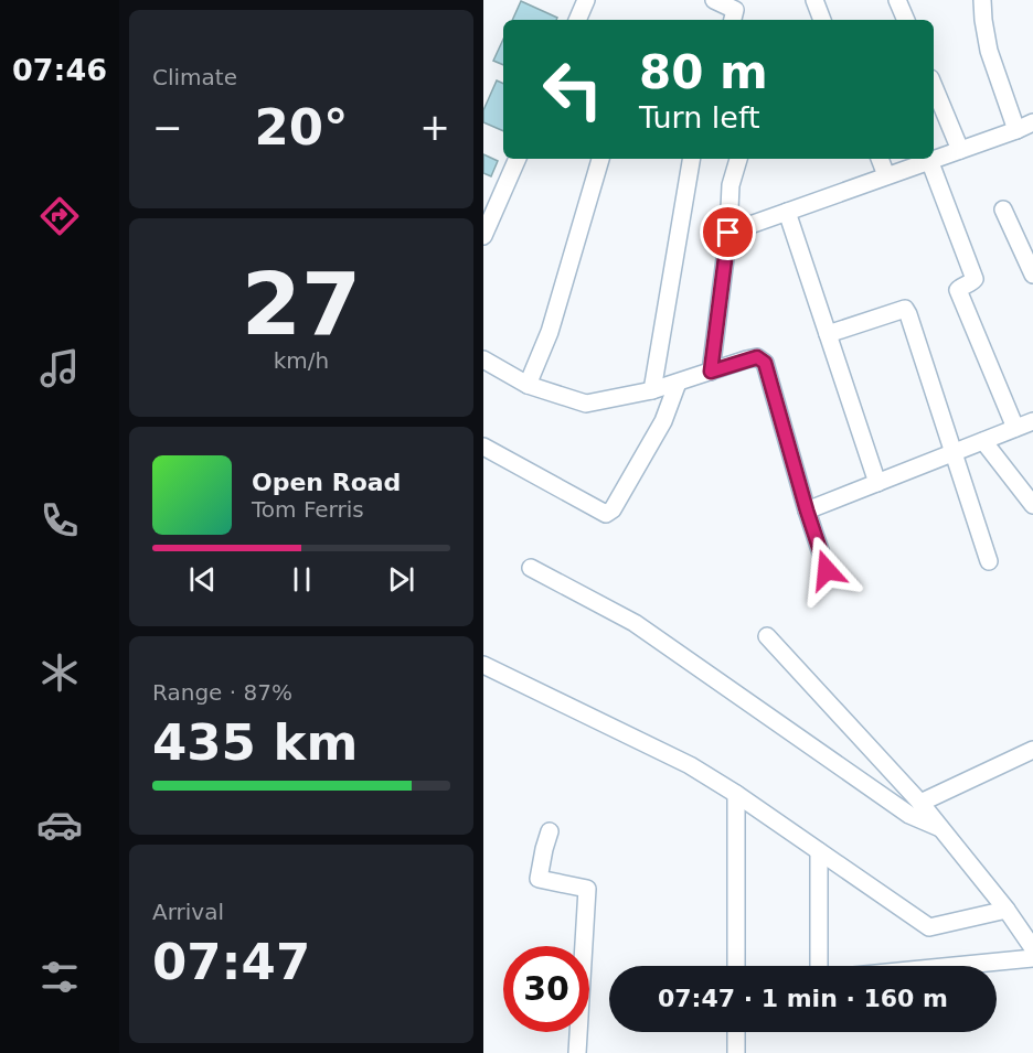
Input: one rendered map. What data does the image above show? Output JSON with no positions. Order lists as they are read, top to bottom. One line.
{"page":{"tabs":"07:46","tile":["Climate",["27","km/h"],["Range · 87%","435 km"],["Arrival","07:47"]],"turn":["80 m","Turn left"],"heat":["−","20°","+"],"song":["Open Road","Tom Ferris"],"limit":"30","trip":"07:47 · 1 min · 160 m"}}
